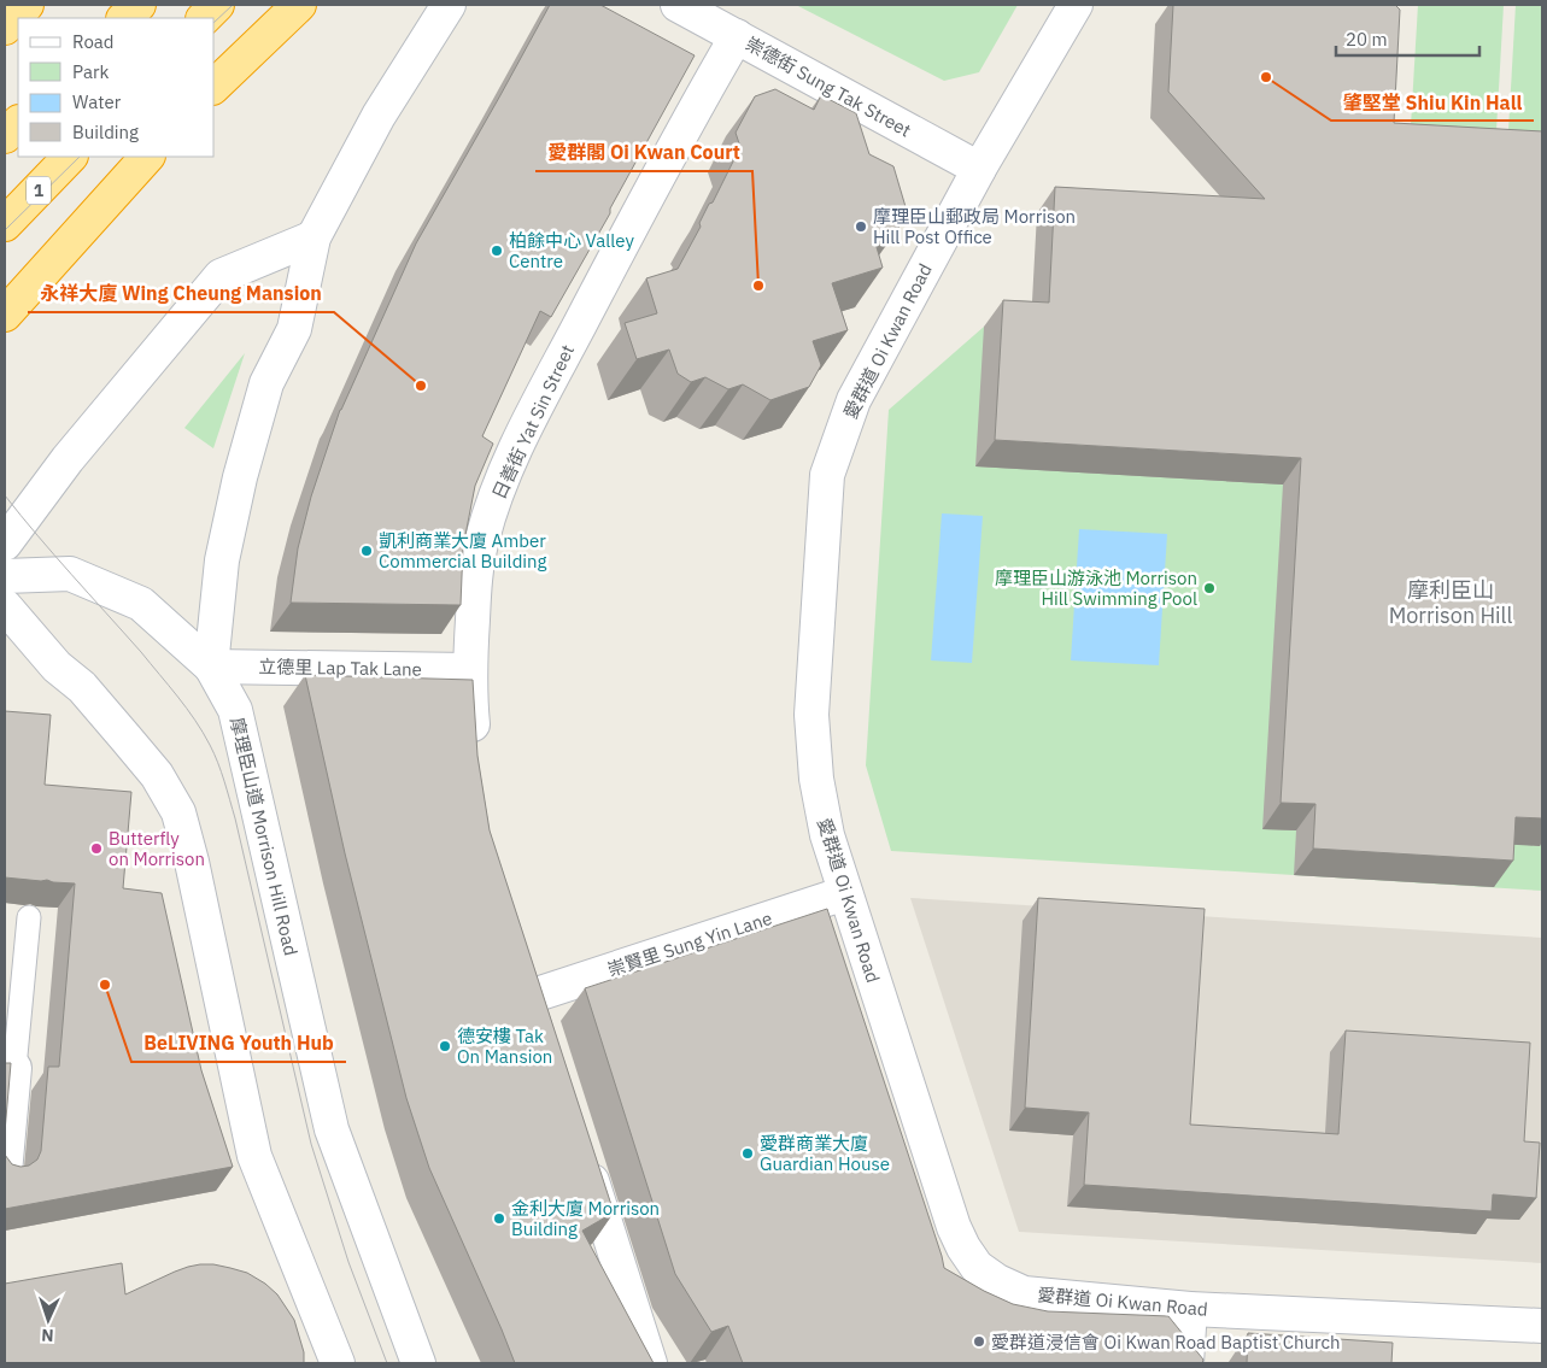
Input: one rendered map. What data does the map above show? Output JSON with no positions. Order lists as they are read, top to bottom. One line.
{"streets":{"highway":["1"],"street":["崇德街 Sung Tak Street","愛群道 Oi Kwan Road","日善街 Yat Sin Street","立德里 Lap Tak Lane","摩理臣山道 Morrison Hill Road","崇賢里 Sung Yin Lane"]},"crossings":[["崇德街 Sung Tak Street","愛群道 Oi Kwan Road"],["崇德街 Sung Tak Street","日善街 Yat Sin Street"],["愛群道 Oi Kwan Road","崇賢里 Sung Yin Lane"],["日善街 Yat Sin Street","立德里 Lap Tak Lane"],["立德里 Lap Tak Lane","摩理臣山道 Morrison Hill Road"]],"districts":["摩利臣山 Morrison Hill"],"places":["肇堅堂 Shiu Kin Hall","摩理臣山郵政局 Morrison Hill Post Office","柏餘中心 Valley Centre","愛群閣 Oi Kwan Court","永祥大廈 Wing Cheung Mansion","凱利商業大廈 Amber Commercial Building","摩理臣山游泳池 Morrison Hill Swimming Pool","Butterfly on Morrison","BeLIVING Youth Hub","德安樓 Tak On Mansion","愛群商業大廈 Guardian House","金利大廈 Morrison Building","愛群道浸信會 Oi Kwan Road Baptist Church"],"legend":["Road","Park","Water","Building"],"scale_bar":"20 m","north":"bottom"}
